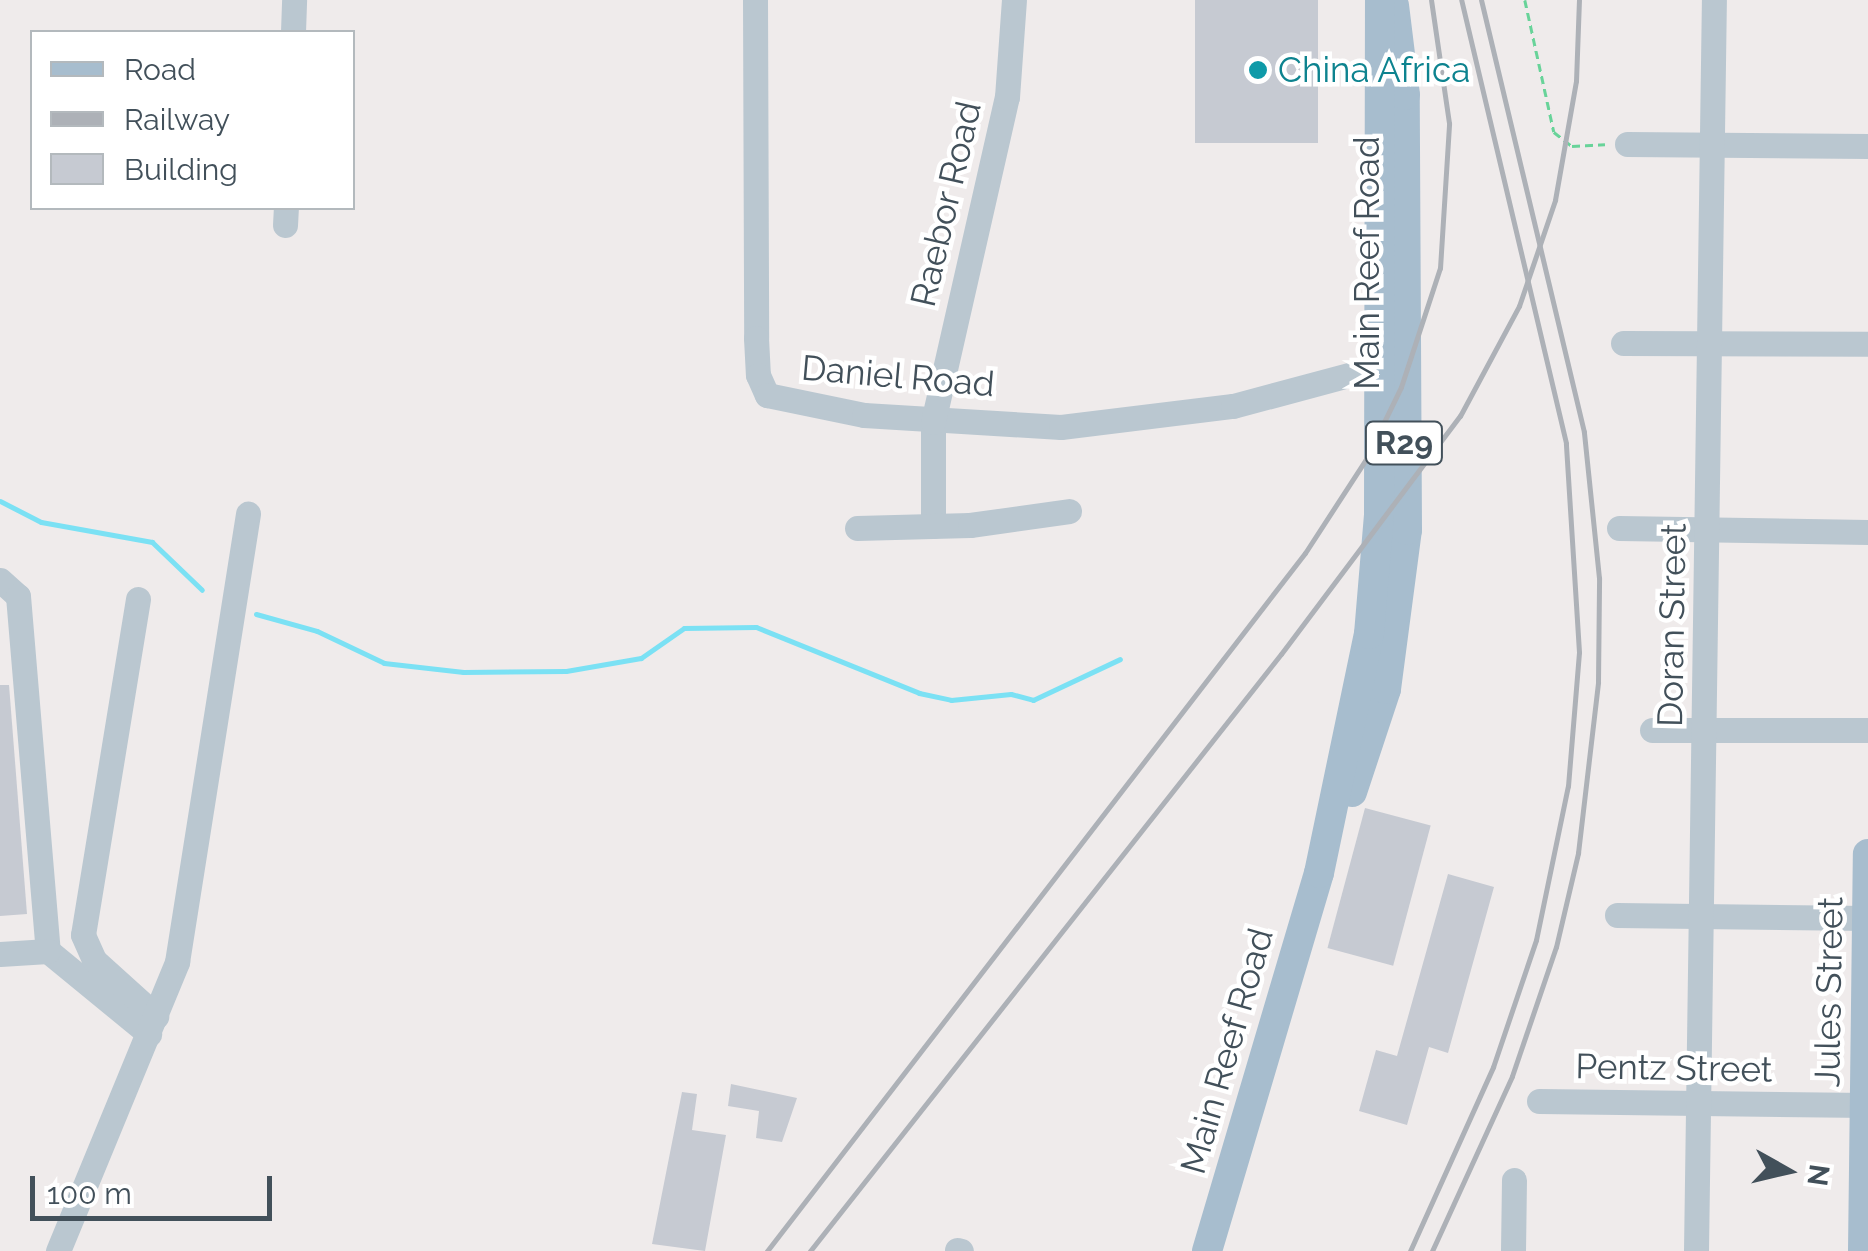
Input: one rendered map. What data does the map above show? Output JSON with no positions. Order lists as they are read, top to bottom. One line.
{"streets":{"main road":["Main Reef Road","R29","Jules Street"],"street":["Raebor Road","Daniel Road","Doran Street","Pentz Street"]},"crossings":[["Raebor Road","Daniel Road"],["Main Reef Road","Daniel Road"],["Doran Street","Pentz Street"],["Jules Street","Pentz Street"]],"places":["China Africa"],"legend":["Road","Railway","Building"],"scale_bar":"100 m","north":"right"}
